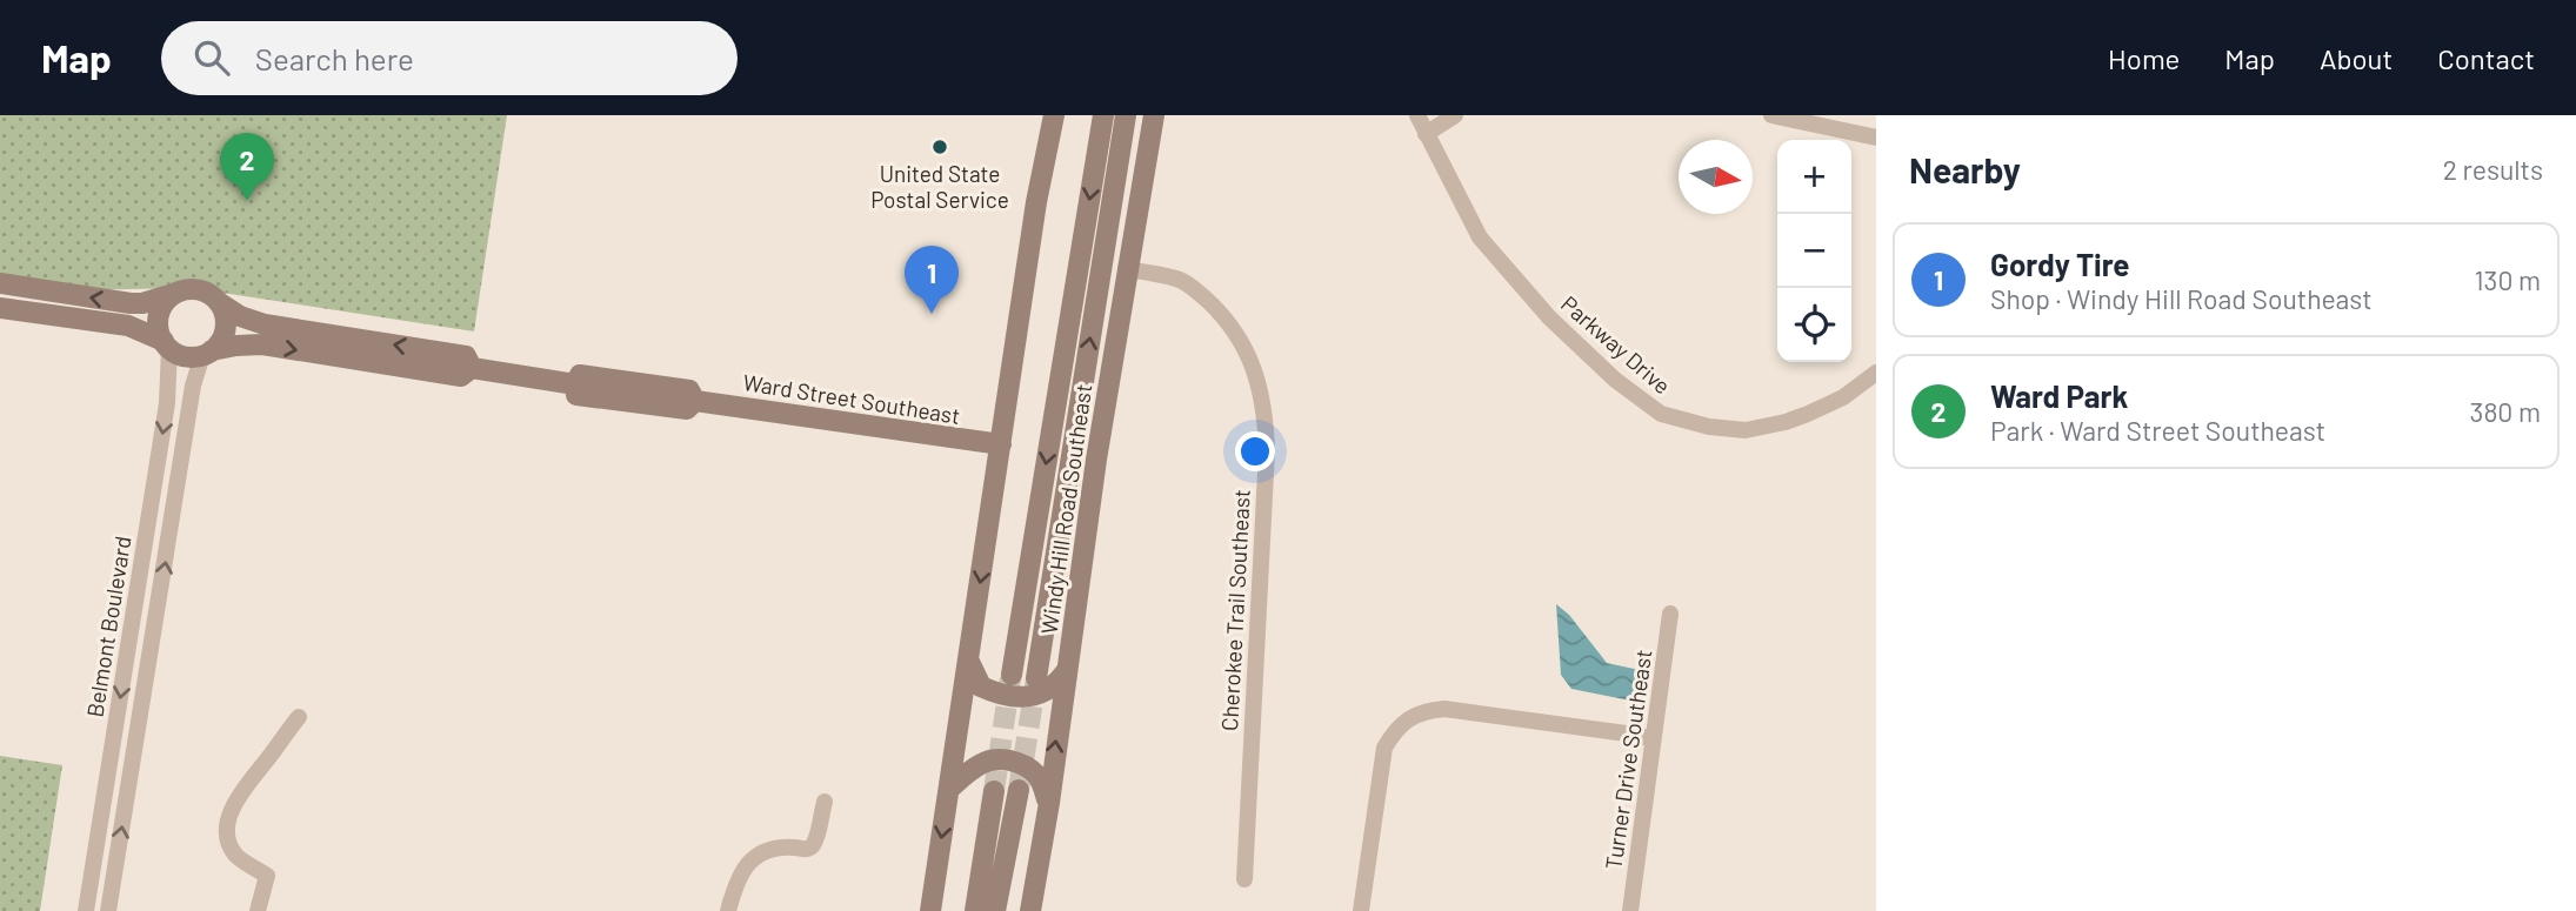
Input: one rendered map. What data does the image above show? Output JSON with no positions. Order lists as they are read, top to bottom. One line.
{"streets":{"street":["Parkway Drive","Ward Street Southeast","Windy Hill Road Southeast","Cherokee Trail Southeast","Belmont Boulevard","Turner Drive Southeast"]},"crossings":[["Ward Street Southeast","Belmont Boulevard"],["Windy Hill Road Southeast","Cherokee Trail Southeast"]],"places":["United State Postal Service"],"north":"right","page":{"header":"Map","search":"Search here","nav":["Home","Map","About","Contact"],"heading":["Nearby","2 results"],"pins":["2","1"],"map_buttons":["+","−"],"list":[{"mark":"1","name":"Gordy Tire","note":"Shop · Windy Hill Road Southeast","value":"130 m"},{"mark":"2","name":"Ward Park","note":"Park · Ward Street Southeast","value":"380 m"}]}}
